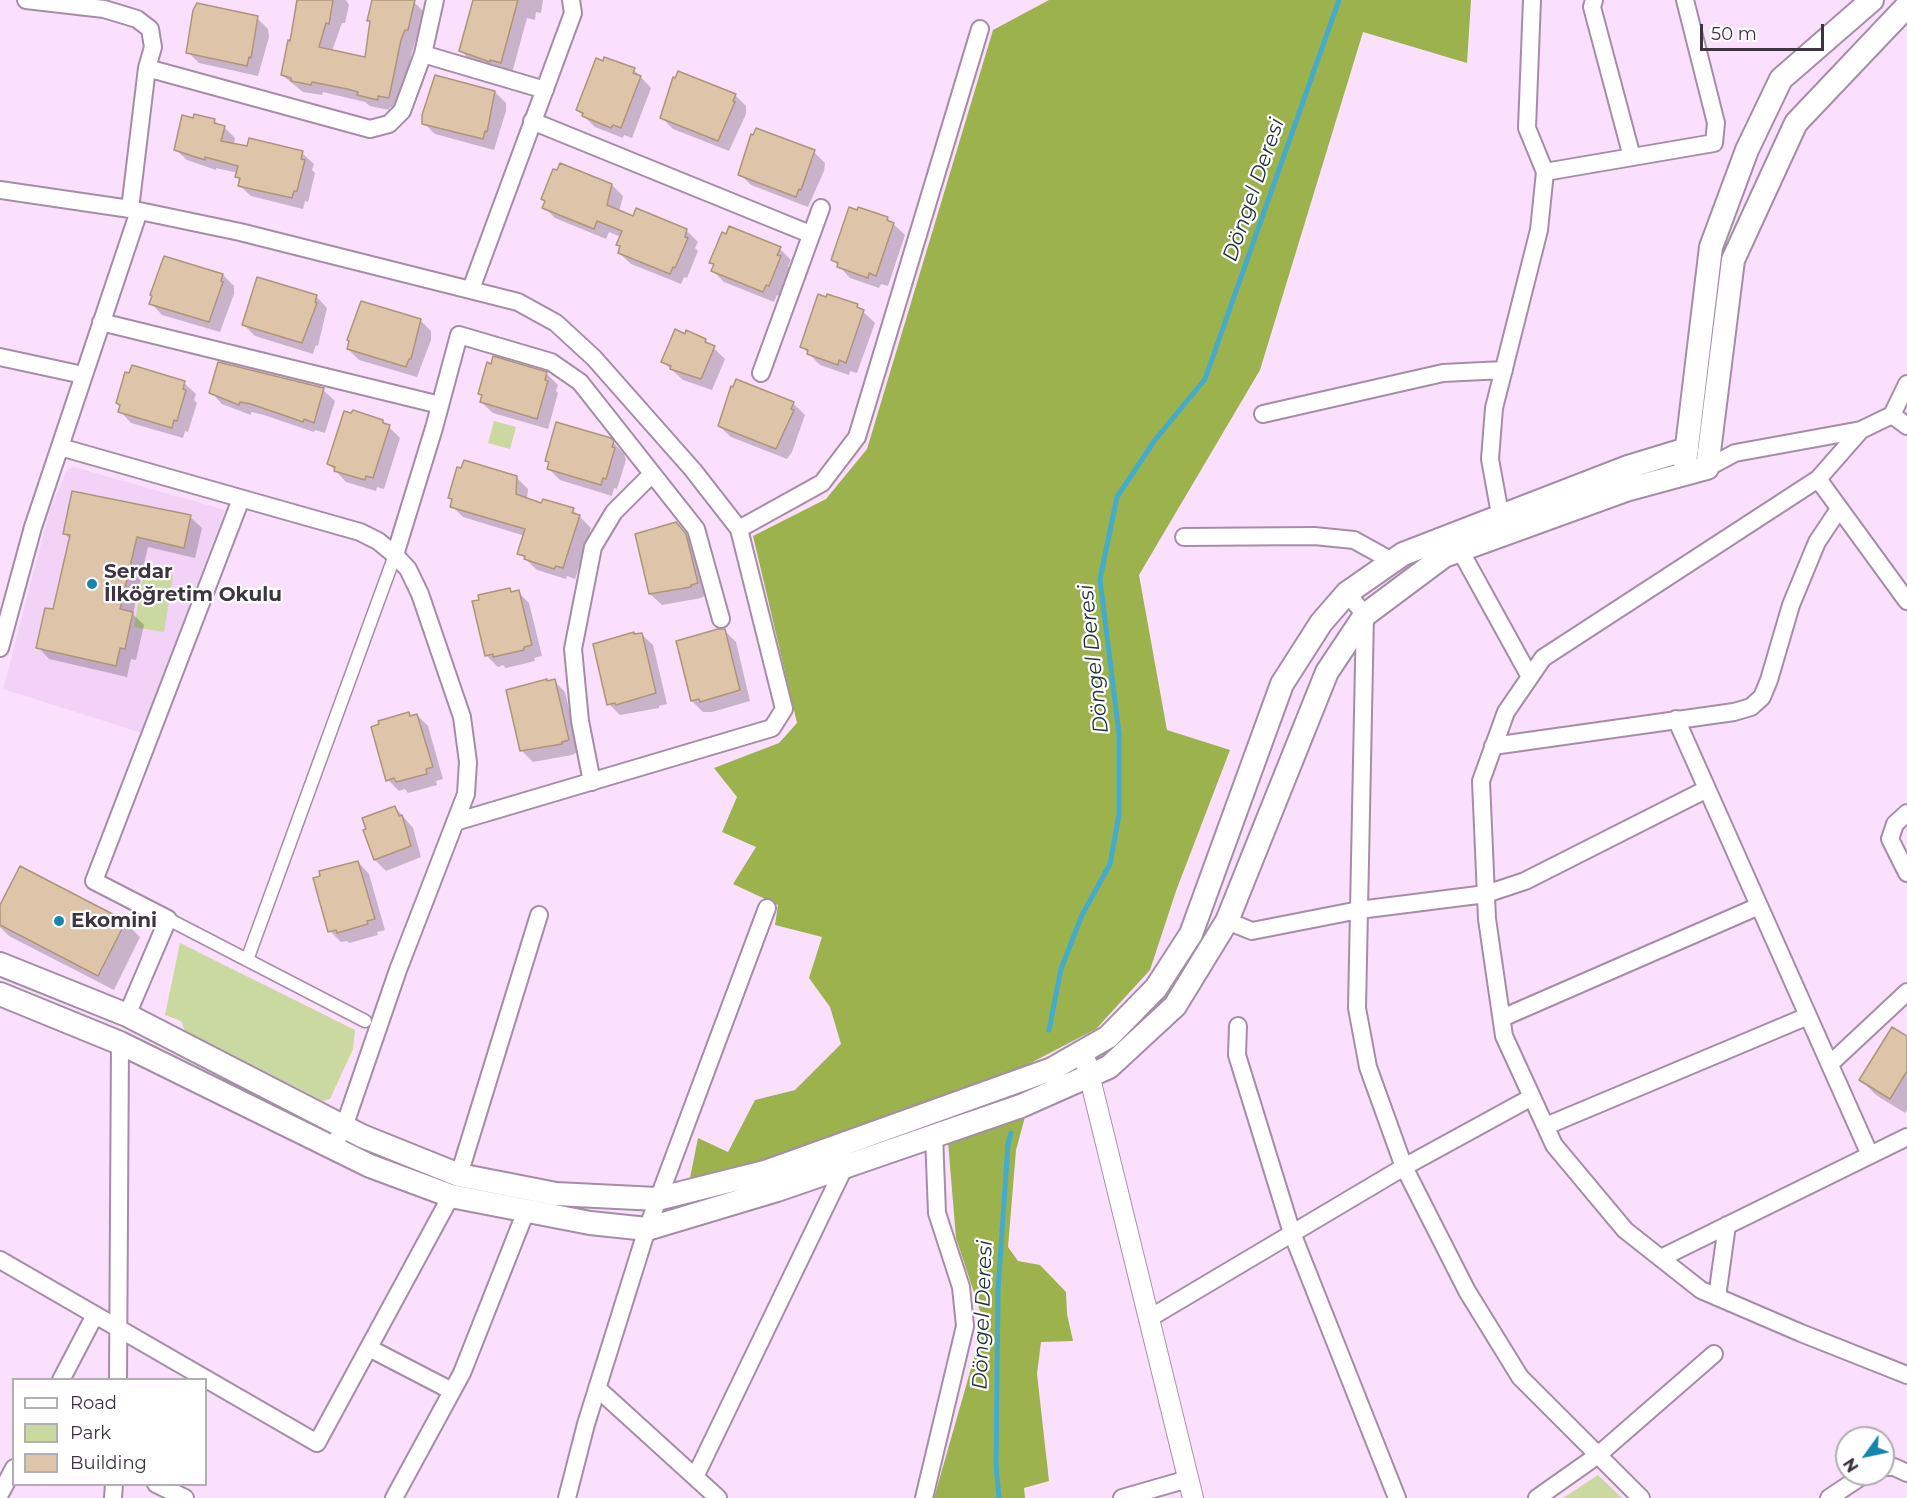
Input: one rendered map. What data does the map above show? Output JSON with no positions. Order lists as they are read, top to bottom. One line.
{"water":["Döngel Deresi"],"places":["Serdar İlköğretim Okulu","Ekomini"],"legend":["Road","Park","Building"],"scale_bar":"50 m","north":"bottom left"}
